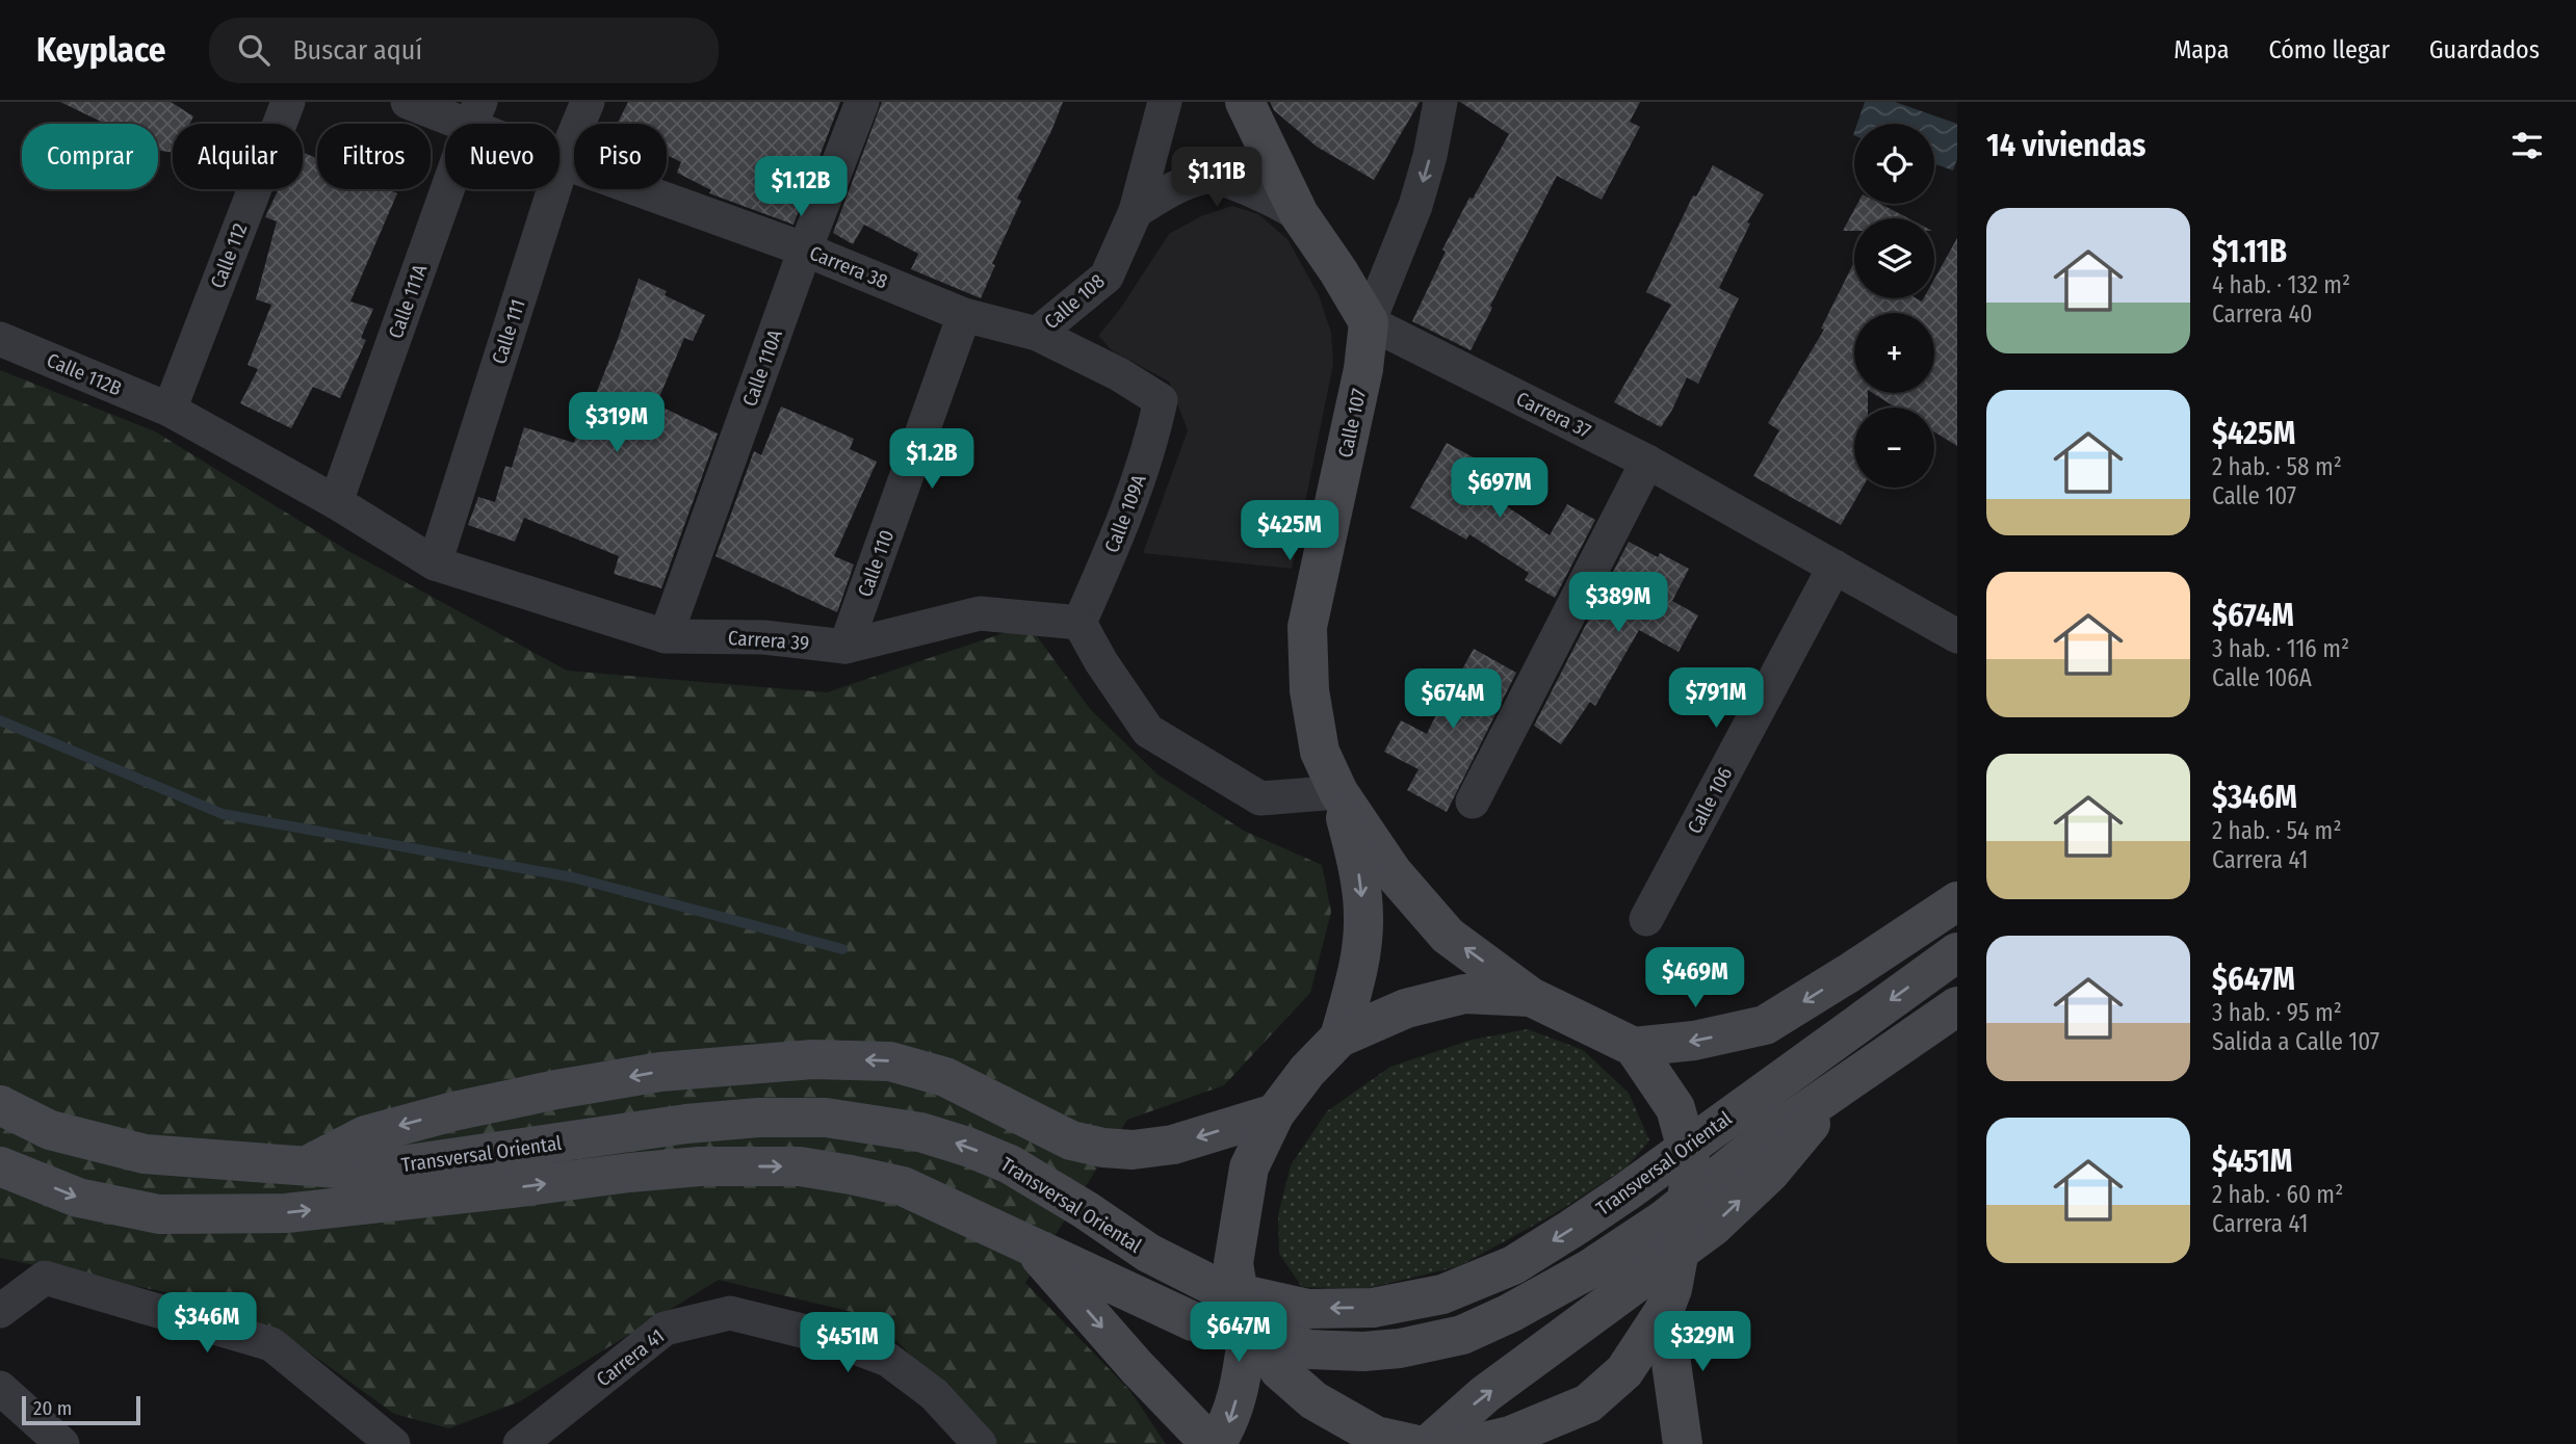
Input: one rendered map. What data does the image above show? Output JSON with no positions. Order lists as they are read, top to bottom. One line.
{"streets":{"main road":["Calle 107","Transversal Oriental"],"street":["Calle 112","Carrera 38","Calle 111A","Calle 108","Calle 111","Calle 110A","Calle 112B","Carrera 37","Calle 109A","Calle 110","Carrera 39","Calle 106","Carrera 41"]},"crossings":[["Calle 112","Calle 112B"],["Calle 112","Carrera 39"],["Carrera 38","Calle 111A"],["Carrera 38","Calle 108"],["Carrera 38","Calle 111"],["Carrera 38","Calle 110A"],["Carrera 38","Calle 109A"],["Carrera 38","Calle 110"],["Calle 111A","Carrera 39"],["Calle 111","Carrera 39"],["Calle 110A","Carrera 39"],["Calle 112B","Carrera 39"],["Carrera 37","Calle 107"],["Carrera 37","Calle 106"],["Calle 109A","Carrera 39"],["Calle 110","Carrera 39"]],"scale_bar":"20 m","page":{"header":"Keyplace","search":"Buscar aquí","nav":["Mapa","Cómo llegar","Guardados"],"heading":"14 viviendas","map_buttons":["+","−"],"chip":["Comprar","Alquilar","Filtros","Nuevo","Piso"],"price":["$1.11B","$1.12B","$319M","$1.2B","$697M","$425M","$389M","$791M","$674M","$469M","$346M","$647M","$329M","$451M"],"list":[{"name":"$1.11B","note":"4 hab. · 132 m² · Carrera 40"},{"name":"$425M","note":"2 hab. · 58 m² · Calle 107"},{"name":"$674M","note":"3 hab. · 116 m² · Calle 106A"},{"name":"$346M","note":"2 hab. · 54 m² · Carrera 41"},{"name":"$647M","note":"3 hab. · 95 m² · Salida a Calle 107"},{"name":"$451M","note":"2 hab. · 60 m² · Carrera 41"}],"scale":"20 m"}}
